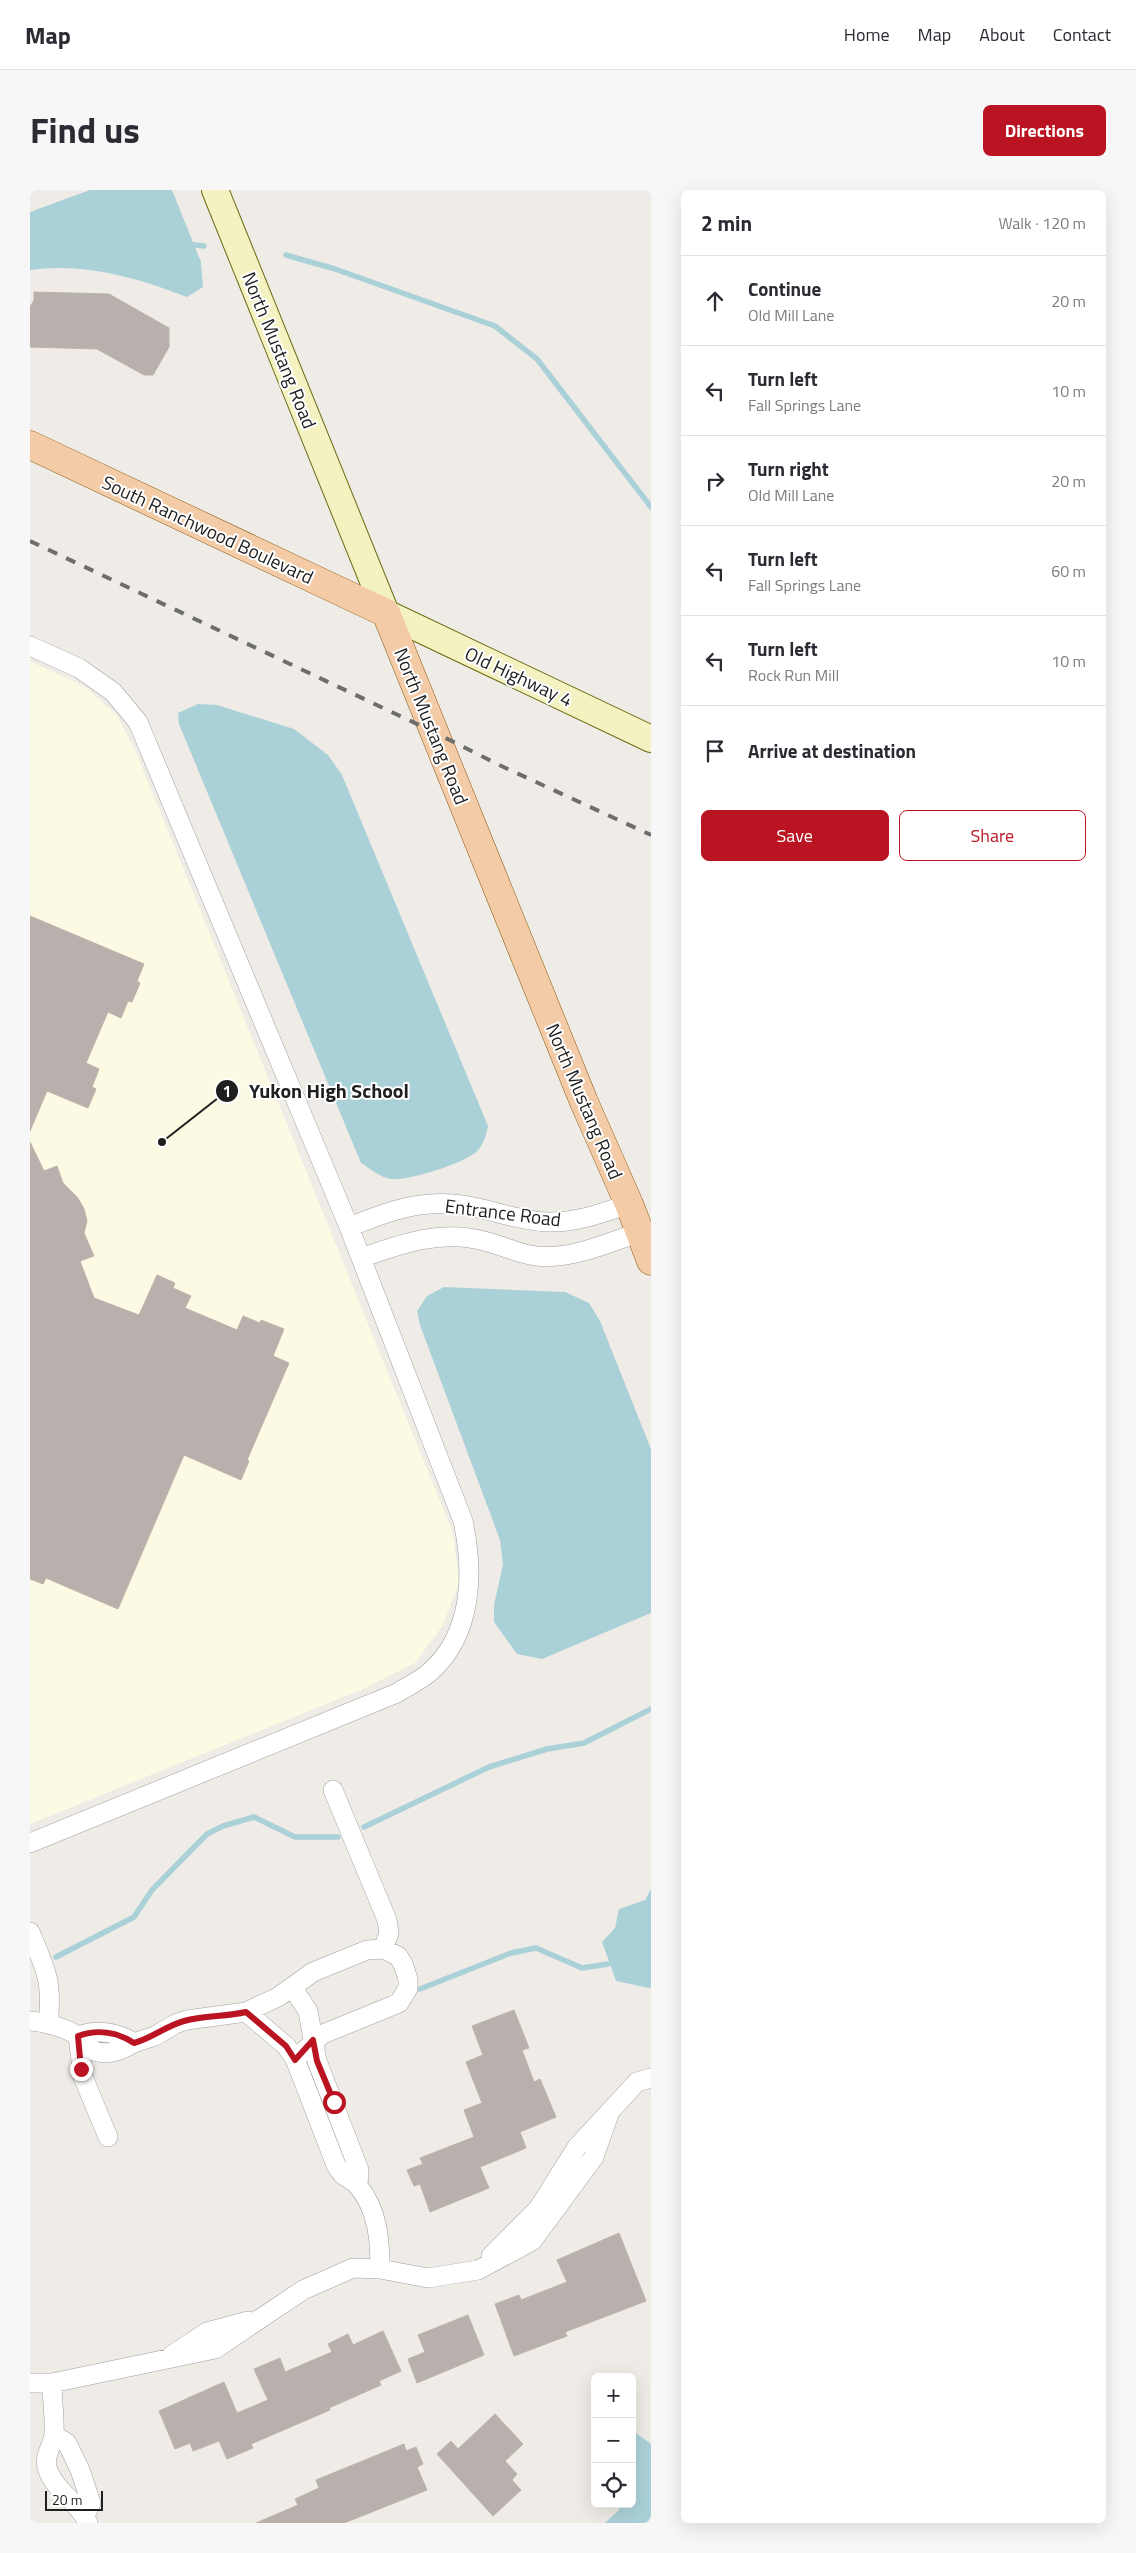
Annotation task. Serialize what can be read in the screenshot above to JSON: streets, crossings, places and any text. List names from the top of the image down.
{
  "streets": {
    "main road": ["North Mustang Road", "South Ranchwood Boulevard", "Old Highway 4"],
    "street": ["Entrance Road"]
  },
  "crossings": [
    ["North Mustang Road", "South Ranchwood Boulevard"],
    ["North Mustang Road", "Old Highway 4"],
    ["North Mustang Road", "Entrance Road"],
    ["South Ranchwood Boulevard", "Old Highway 4"]
  ],
  "places": ["Yukon High School"],
  "scale_bar": "20 m",
  "page": {
    "header": "Map",
    "nav": [
      "Home",
      "Map",
      "About",
      "Contact"
    ],
    "title": "Find us",
    "buttons": [
      "Directions",
      ["Save", "Share"]
    ],
    "heading": ["2 min", "Walk · 120 m"],
    "list": [
      ["Continue", "Old Mill Lane", "20 m"],
      ["Turn left", "Fall Springs Lane", "10 m"],
      ["Turn right", "Old Mill Lane", "20 m"],
      ["Turn left", "Fall Springs Lane", "60 m"],
      ["Turn left", "Rock Run Mill", "10 m"],
      "Arrive at destination"
    ],
    "map_buttons": ["+", "−"],
    "scale": "20 m"
  }
}
